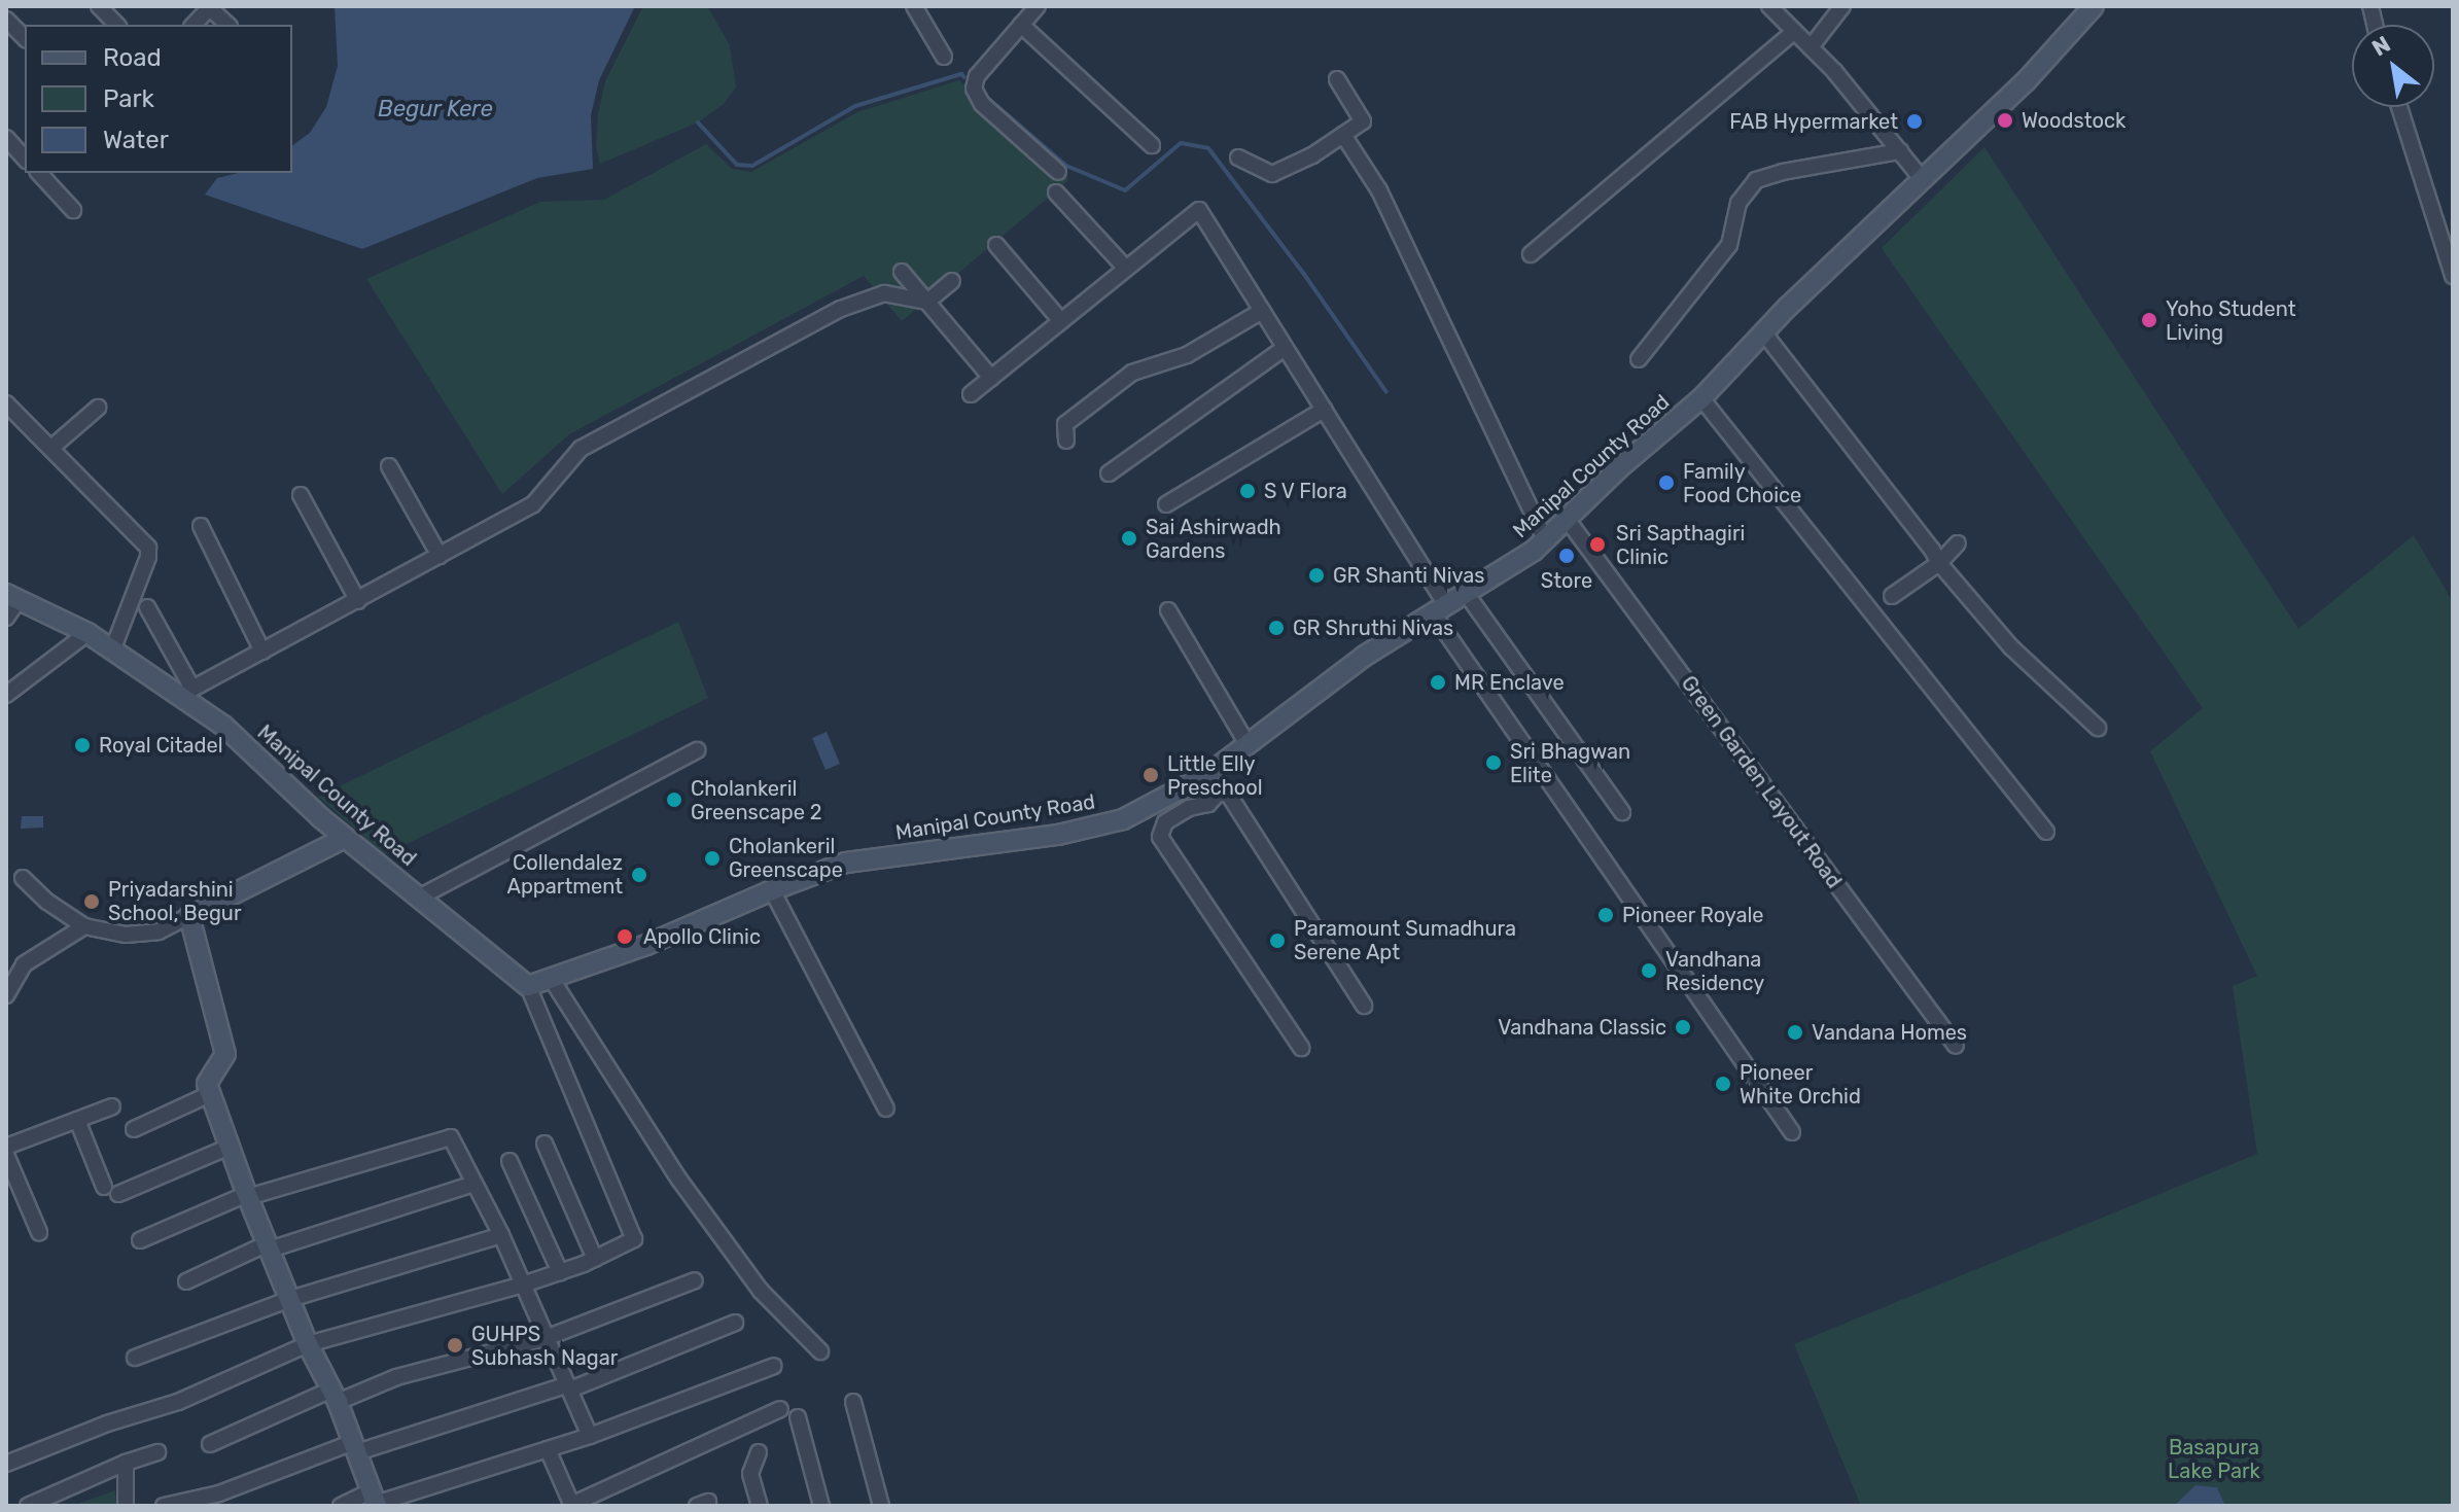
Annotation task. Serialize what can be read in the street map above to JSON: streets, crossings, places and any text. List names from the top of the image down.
{
  "streets": {
    "main road": ["Manipal County Road"],
    "street": ["Green Garden Layout Road"]
  },
  "crossings": [
    ["Manipal County Road", "Green Garden Layout Road"]
  ],
  "water": ["Begur Kere"],
  "parks": ["Basapura Lake Park"],
  "places": [
    "Woodstock",
    "FAB Hypermarket",
    "Yoho Student Living",
    "Family Food Choice",
    "S V Flora",
    "Sai Ashirwadh Gardens",
    "Sri Sapthagiri Clinic",
    "Store",
    "GR Shanti Nivas",
    "GR Shruthi Nivas",
    "MR Enclave",
    "Royal Citadel",
    "Sri Bhagwan Elite",
    "Little Elly Preschool",
    "Cholankeril Greenscape 2",
    "Cholankeril Greenscape",
    "Collendalez Appartment",
    "Priyadarshini School, Begur",
    "Pioneer Royale",
    "Apollo Clinic",
    "Paramount Sumadhura Serene Apt",
    "Vandhana Residency",
    "Vandhana Classic",
    "Vandana Homes",
    "Pioneer White Orchid",
    "GUHPS Subhash Nagar"
  ],
  "legend": ["Road", "Park", "Water"],
  "north": "top left"
}
